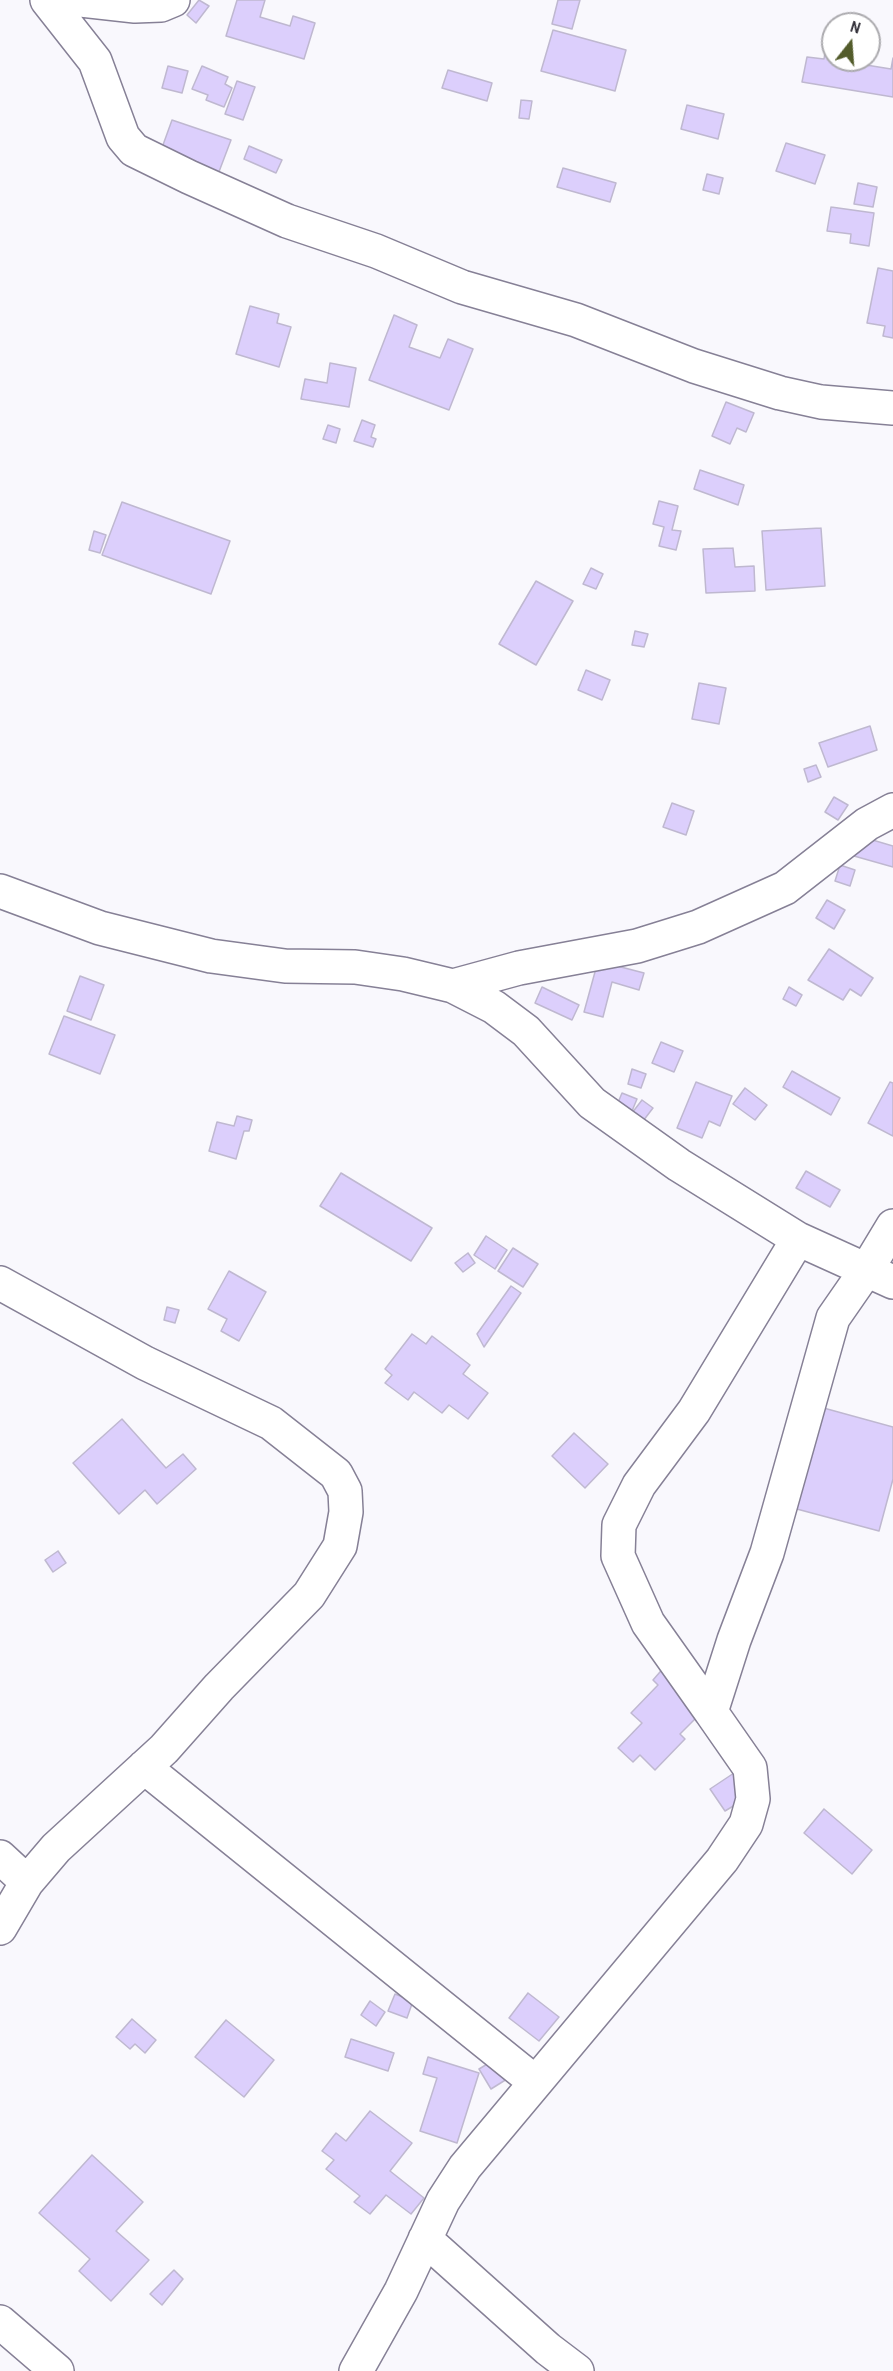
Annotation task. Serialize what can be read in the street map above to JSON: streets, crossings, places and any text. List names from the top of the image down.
{
  "north": "top"
}
